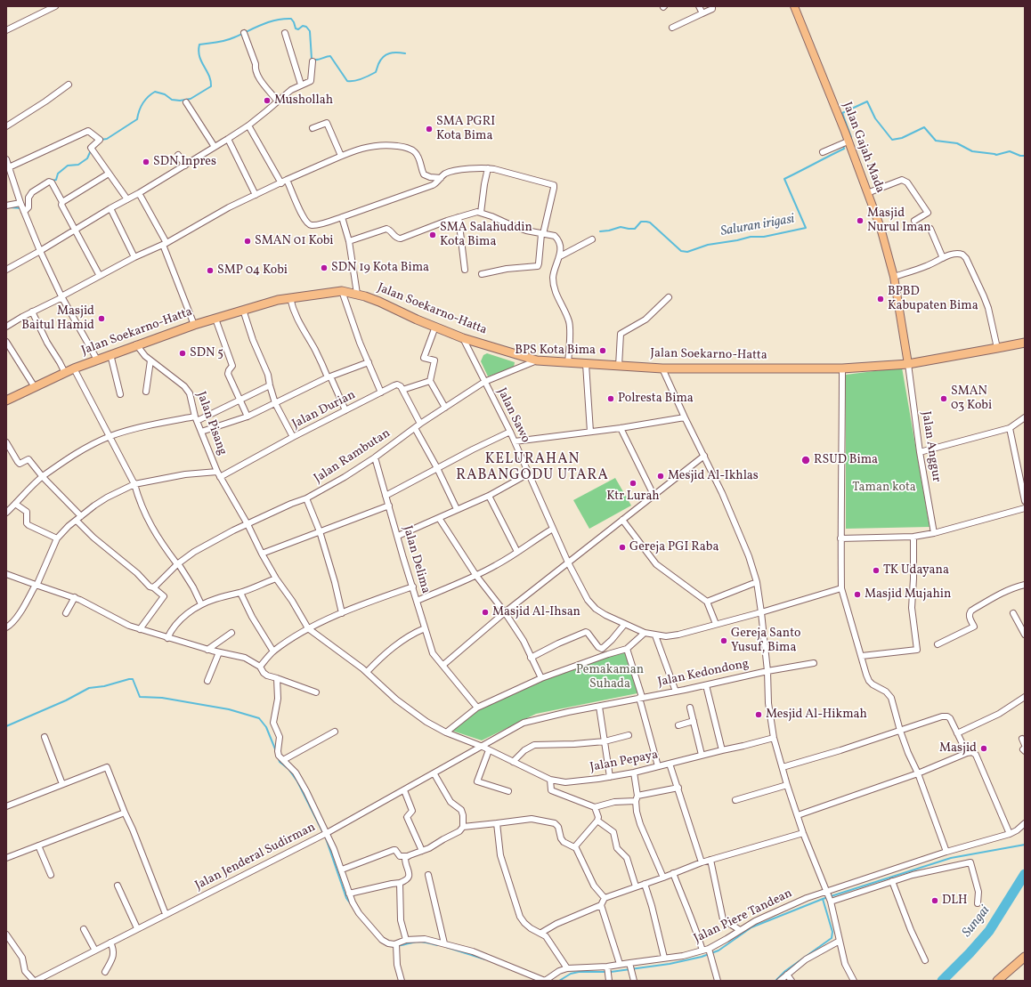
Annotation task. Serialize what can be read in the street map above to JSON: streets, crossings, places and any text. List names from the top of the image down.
{
  "streets": {
    "highway": ["Jalan Soekarno-Hatta"],
    "main road": ["Jalan Gajah Mada"],
    "street": [
      "Jalan Durian",
      "Jalan Sawo",
      "Jalan Pisang",
      "Jalan Anggur",
      "Jalan Rambutan",
      "Jalan Delima",
      "Jalan Kedondong",
      "Jalan Pepaya",
      "Jalan Jenderal Sudirman",
      "Jalan Piere Tandean"
    ]
  },
  "crossings": [
    ["Jalan Gajah Mada", "Jalan Soekarno-Hatta"],
    ["Jalan Gajah Mada", "Jalan Anggur"],
    ["Jalan Soekarno-Hatta", "Jalan Sawo"],
    ["Jalan Soekarno-Hatta", "Jalan Pisang"],
    ["Jalan Soekarno-Hatta", "Jalan Anggur"],
    ["Jalan Soekarno-Hatta", "Jalan Rambutan"],
    ["Jalan Durian", "Jalan Pisang"],
    ["Jalan Sawo", "Jalan Rambutan"],
    ["Jalan Pisang", "Jalan Rambutan"],
    ["Jalan Pisang", "Jalan Pepaya"],
    ["Jalan Rambutan", "Jalan Delima"],
    ["Jalan Kedondong", "Jalan Pepaya"],
    ["Jalan Kedondong", "Jalan Jenderal Sudirman"],
    ["Jalan Pepaya", "Jalan Jenderal Sudirman"]
  ],
  "districts": ["KELURAHAN RABANGODU UTARA"],
  "water": ["Saluran irigasi", "Sungai"],
  "parks": ["Taman kota", "Pemakaman Suhada"],
  "places": [
    "Mushollah",
    "SMA PGRI Kota Bima",
    "SDN Inpres",
    "Masjid Nurul Iman",
    "SMA Salahuddin Kota Bima",
    "SMAN 01 Kobi",
    "SDN 19 Kota Bima",
    "SMP 04 Kobi",
    "BPBD Kabupaten Bima",
    "Masjid Baitul Hamid",
    "BPS Kota Bima",
    "SDN 5",
    "Polresta Bima",
    "SMAN 03 Kobi",
    "RSUD Bima",
    "Mesjid Al-Ikhlas",
    "Ktr Lurah",
    "Gereja PGI Raba",
    "TK Udayana",
    "Masjid Mujahin",
    "Masjid Al-Ihsan",
    "Gereja Santo Yusuf, Bima",
    "Mesjid Al-Hikmah",
    "Masjid",
    "DLH"
  ]
}
